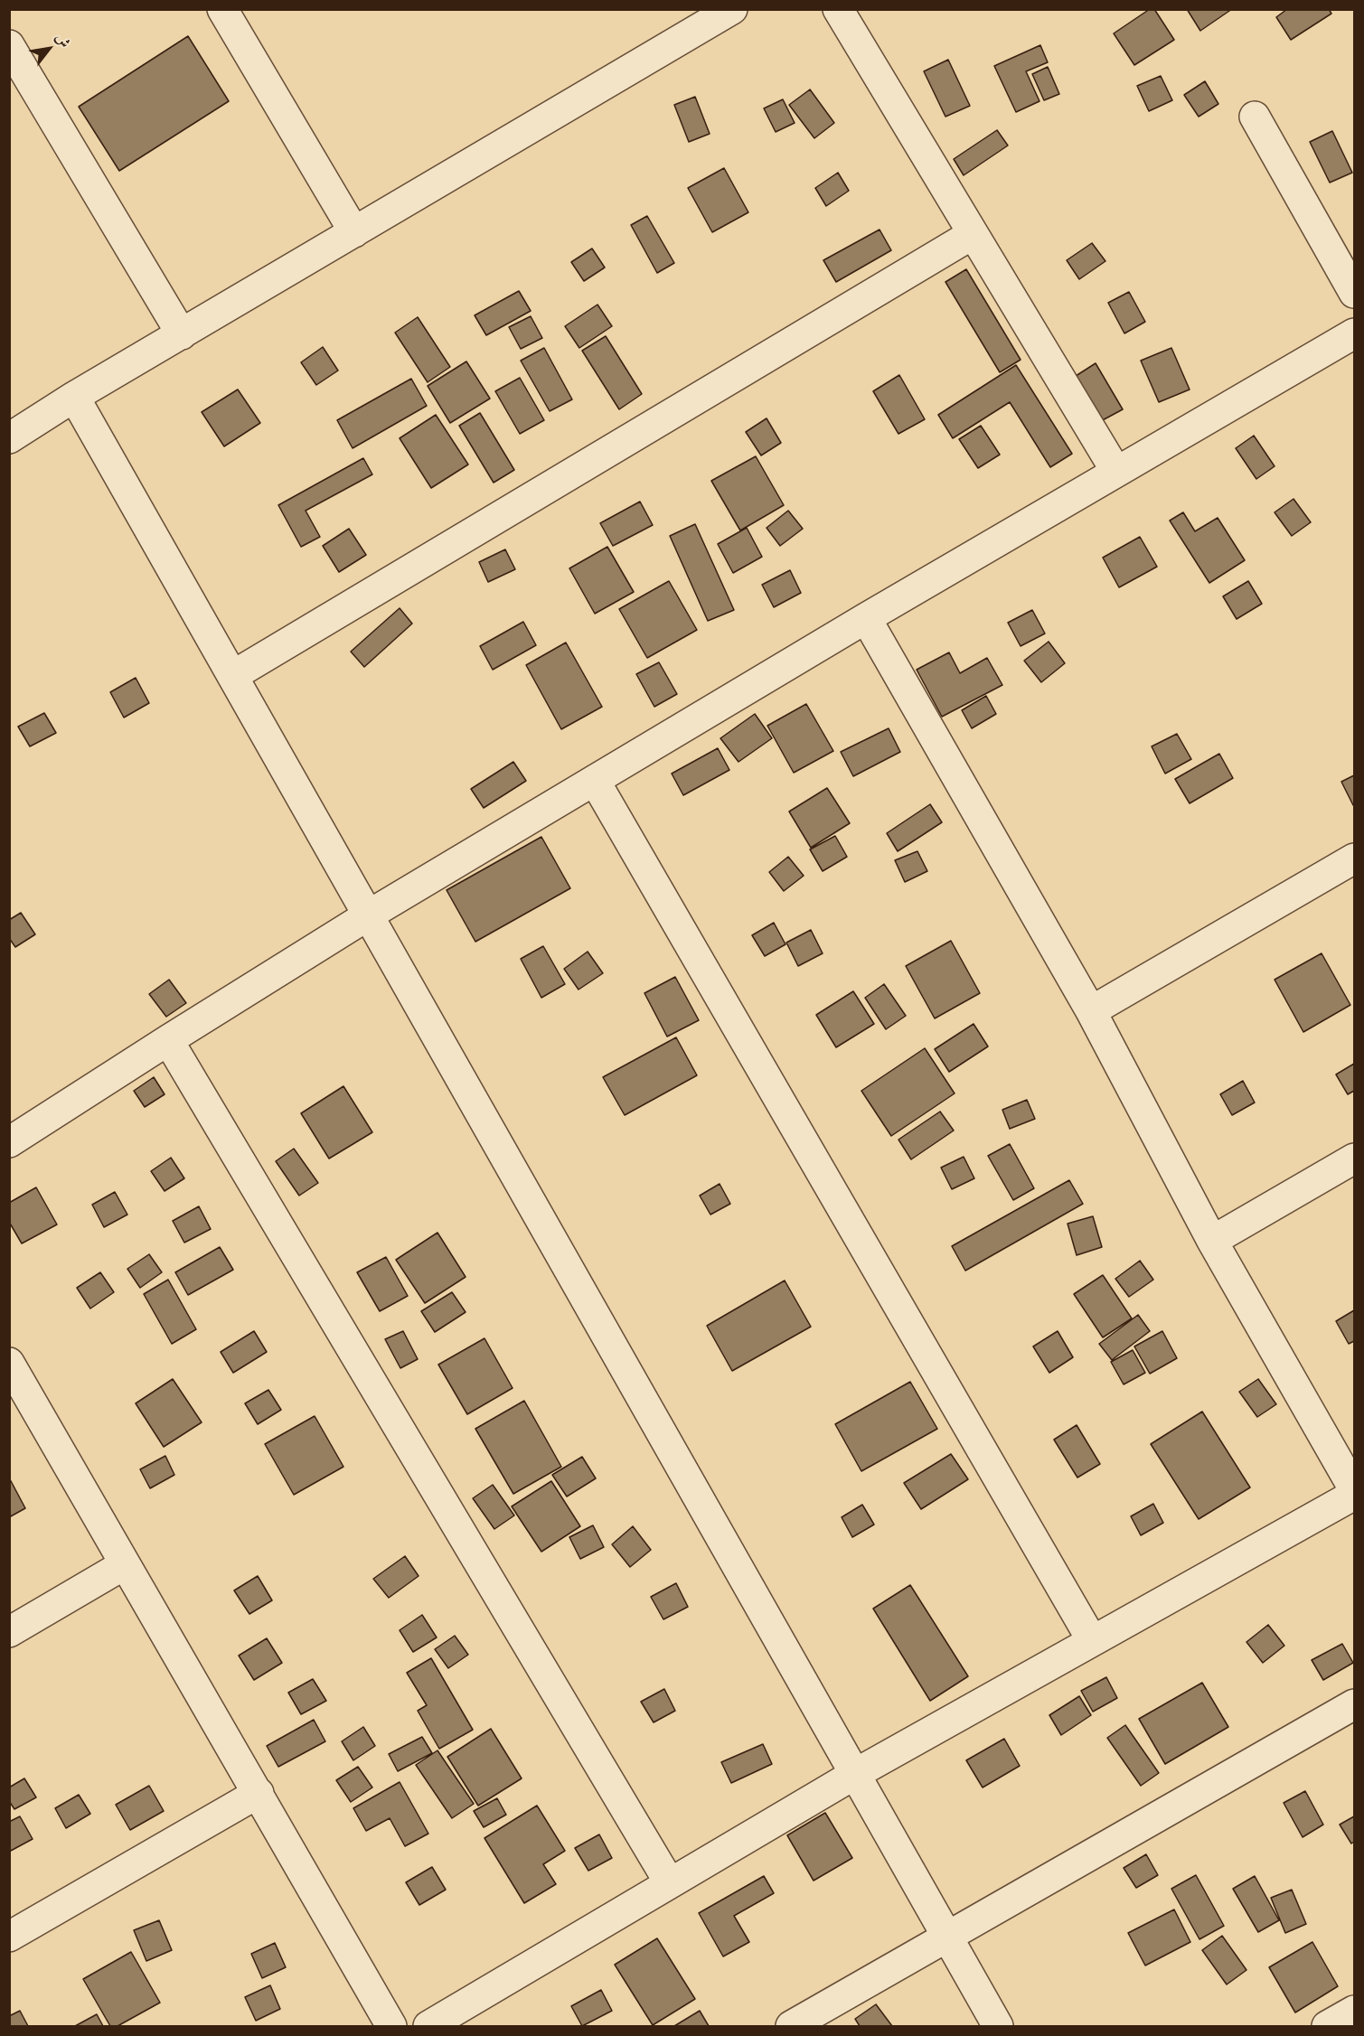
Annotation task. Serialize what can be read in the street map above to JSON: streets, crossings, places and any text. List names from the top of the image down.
{
  "north": "top right"
}
